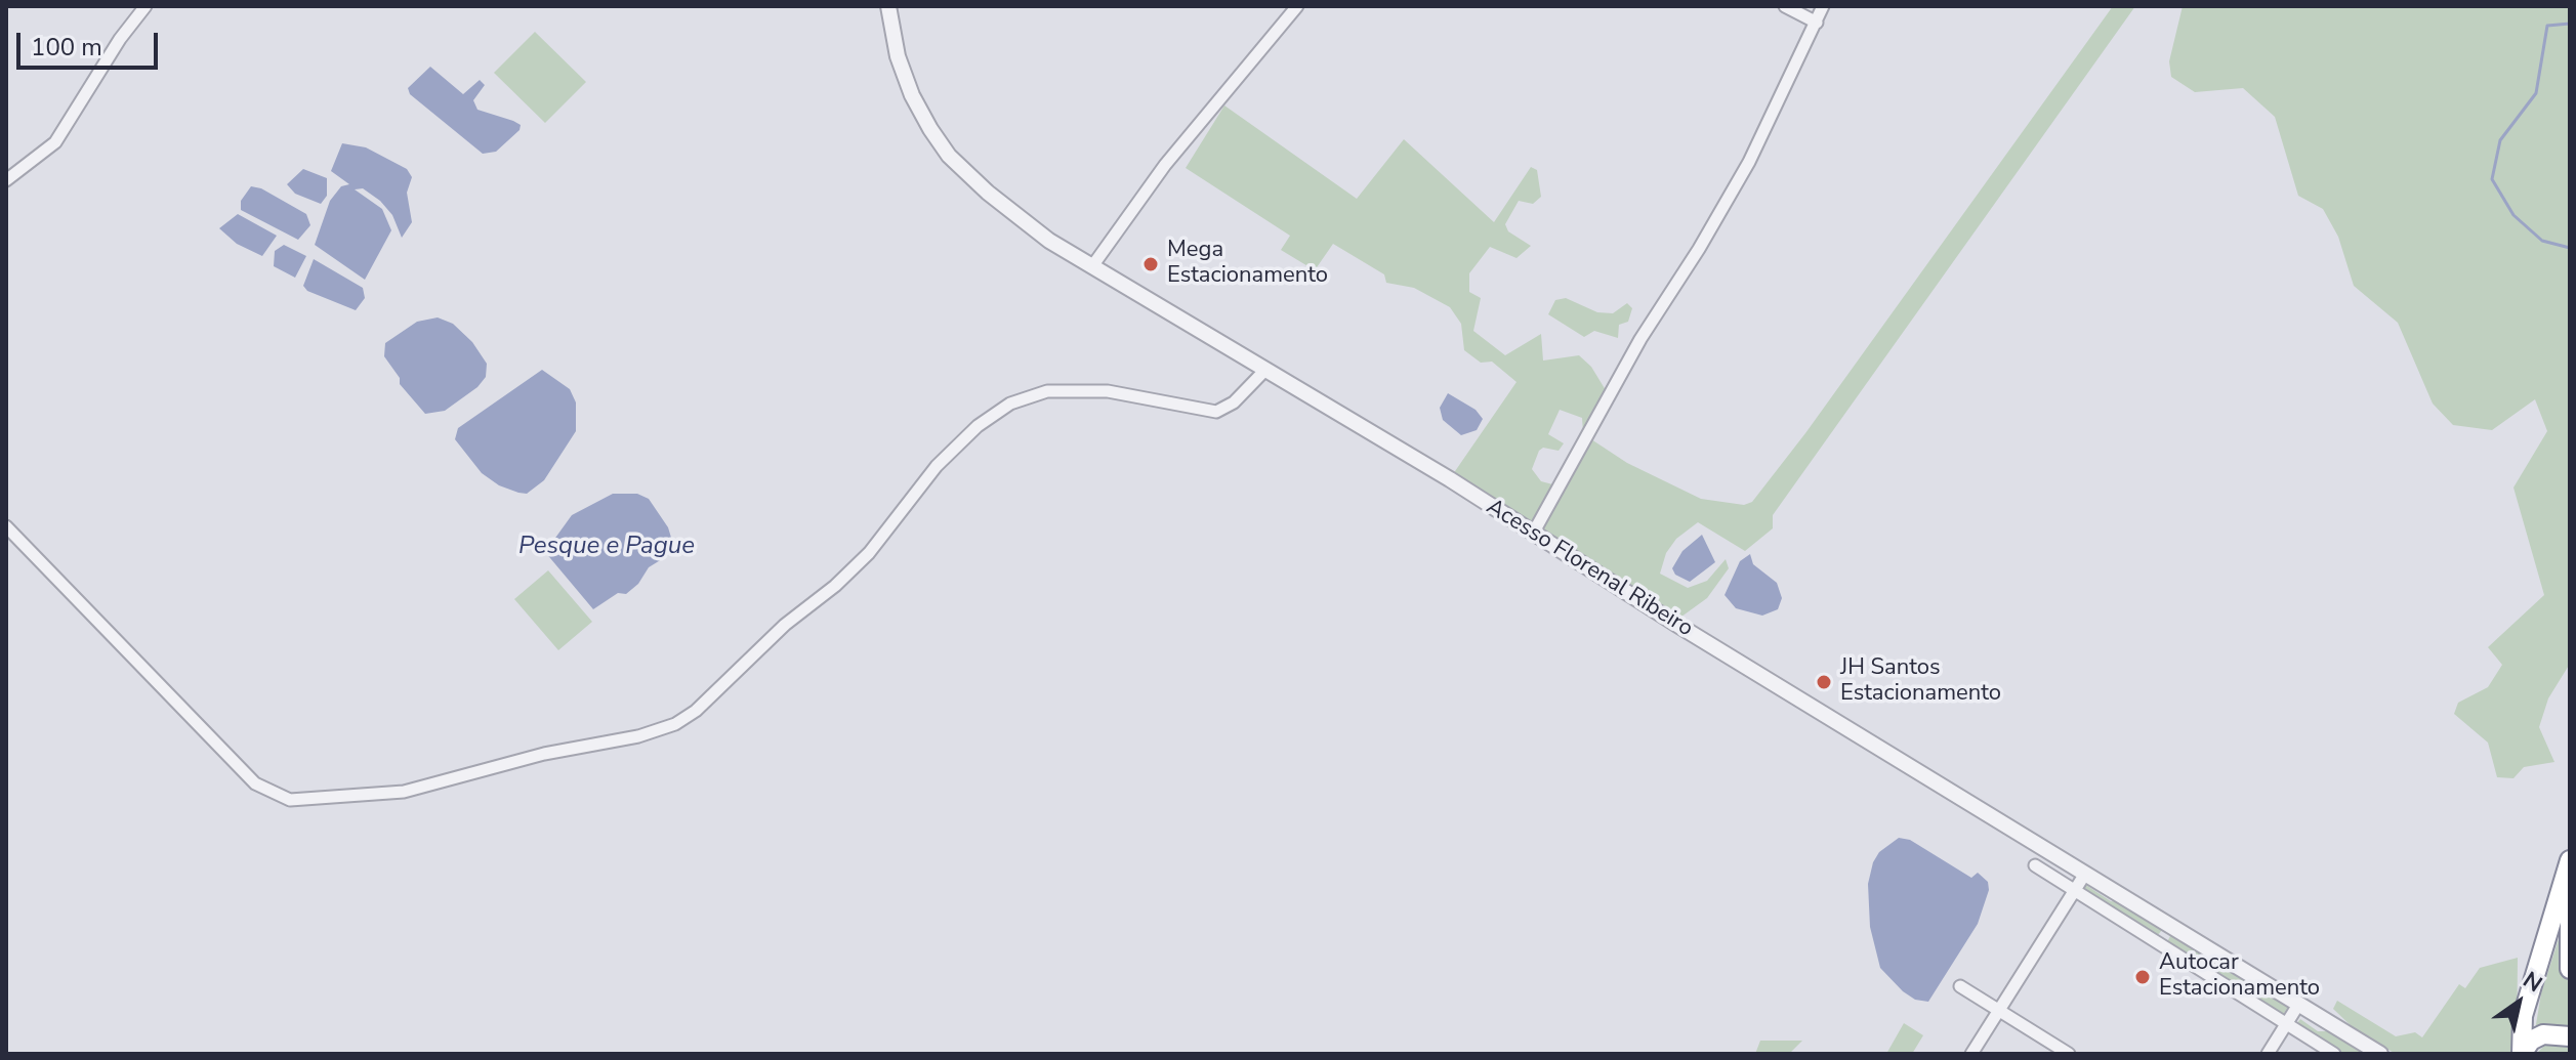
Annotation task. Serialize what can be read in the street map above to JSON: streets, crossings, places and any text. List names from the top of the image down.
{
  "streets": {
    "street": ["Acesso Florenal Ribeiro"]
  },
  "water": ["Pesque e Pague"],
  "places": ["Mega Estacionamento", "JH Santos Estacionamento", "Autocar Estacionamento"],
  "scale_bar": "100 m",
  "north": "top right"
}
